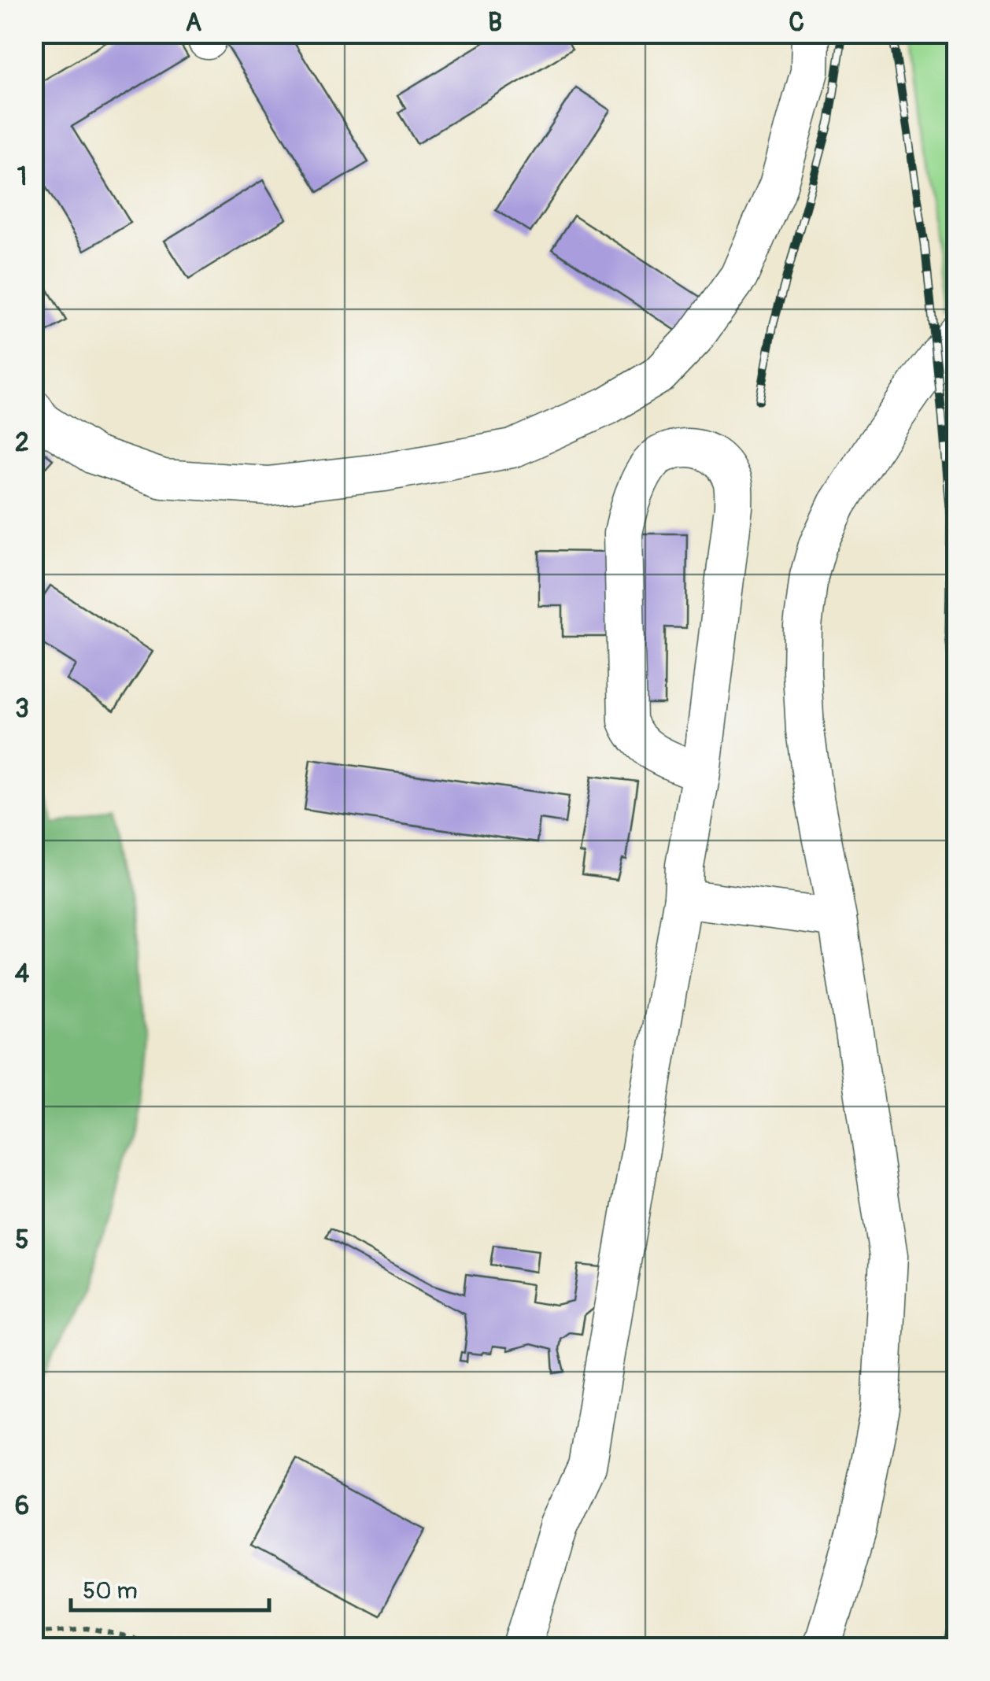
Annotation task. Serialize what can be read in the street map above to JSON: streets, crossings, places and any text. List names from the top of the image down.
{
  "scale_bar": "50 m",
  "grid": {
    "columns": ["A", "B", "C"],
    "rows": [
      "1",
      "2",
      "3",
      "4",
      "5",
      "6"
    ]
  }
}
